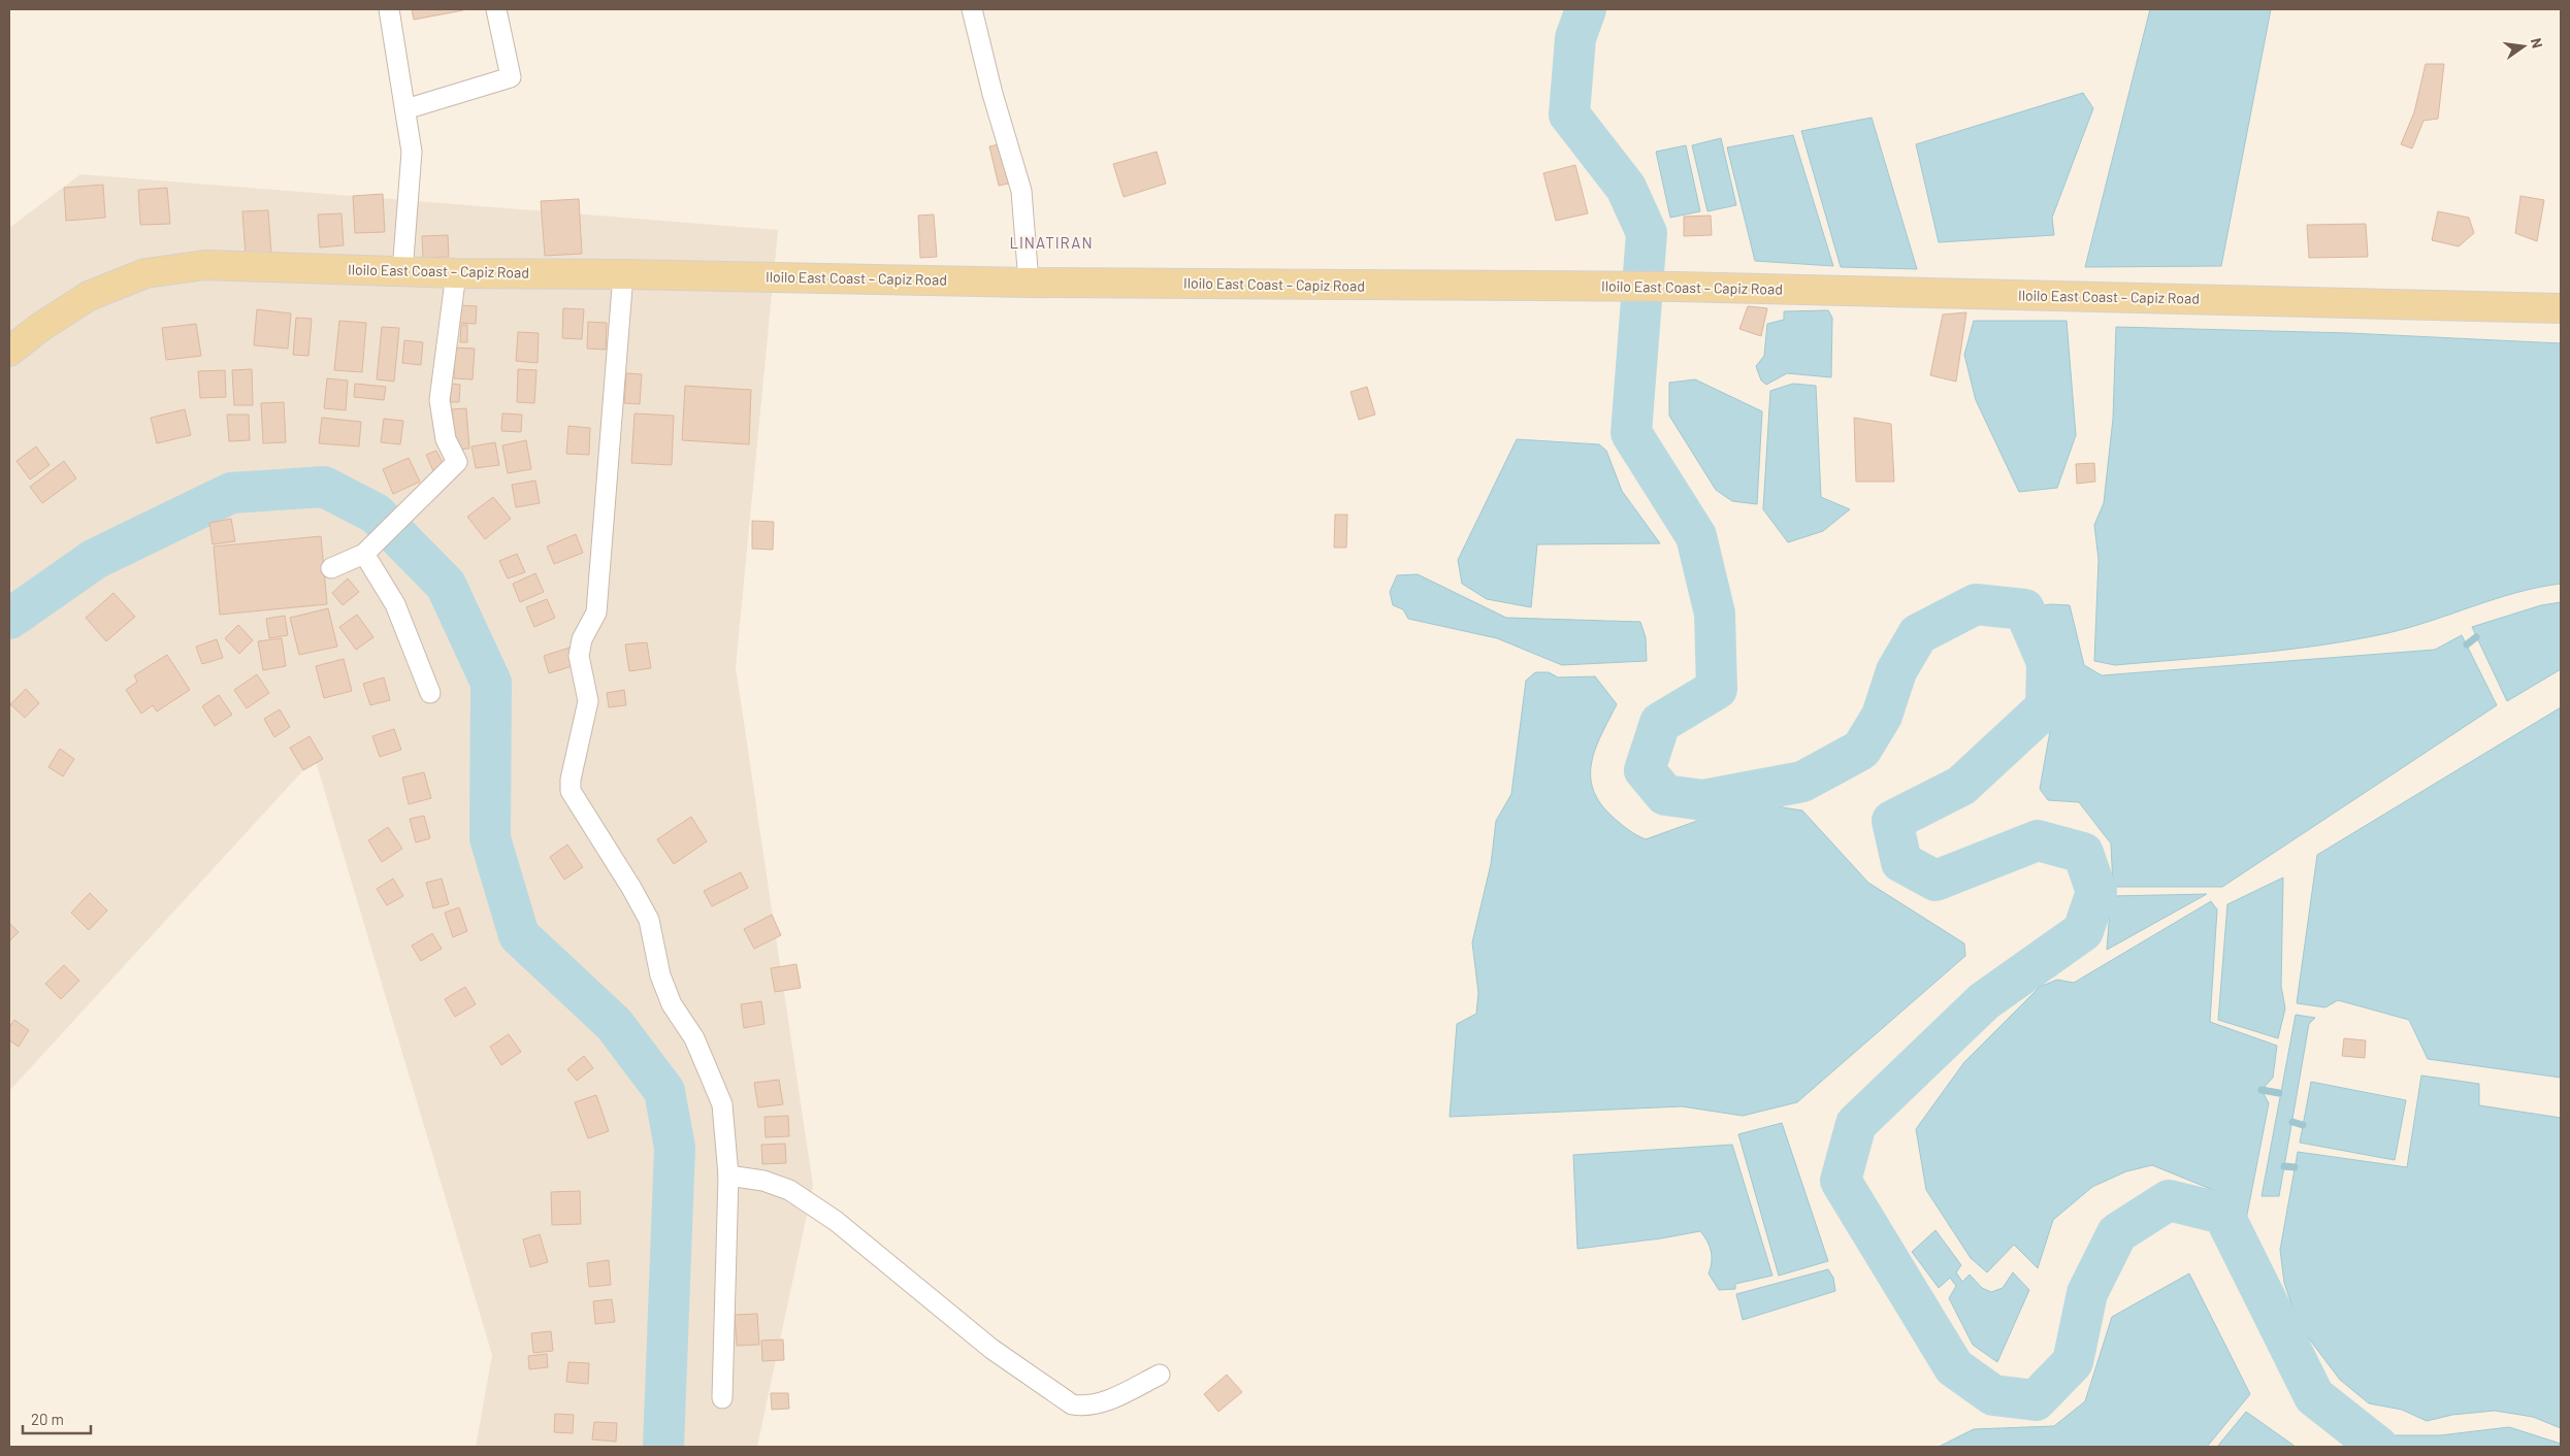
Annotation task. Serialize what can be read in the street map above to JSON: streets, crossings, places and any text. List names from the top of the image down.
{
  "streets": {
    "main road": ["Iloilo East Coast – Capiz Road"]
  },
  "districts": ["LINATIRAN"],
  "scale_bar": "20 m",
  "north": "right"
}
